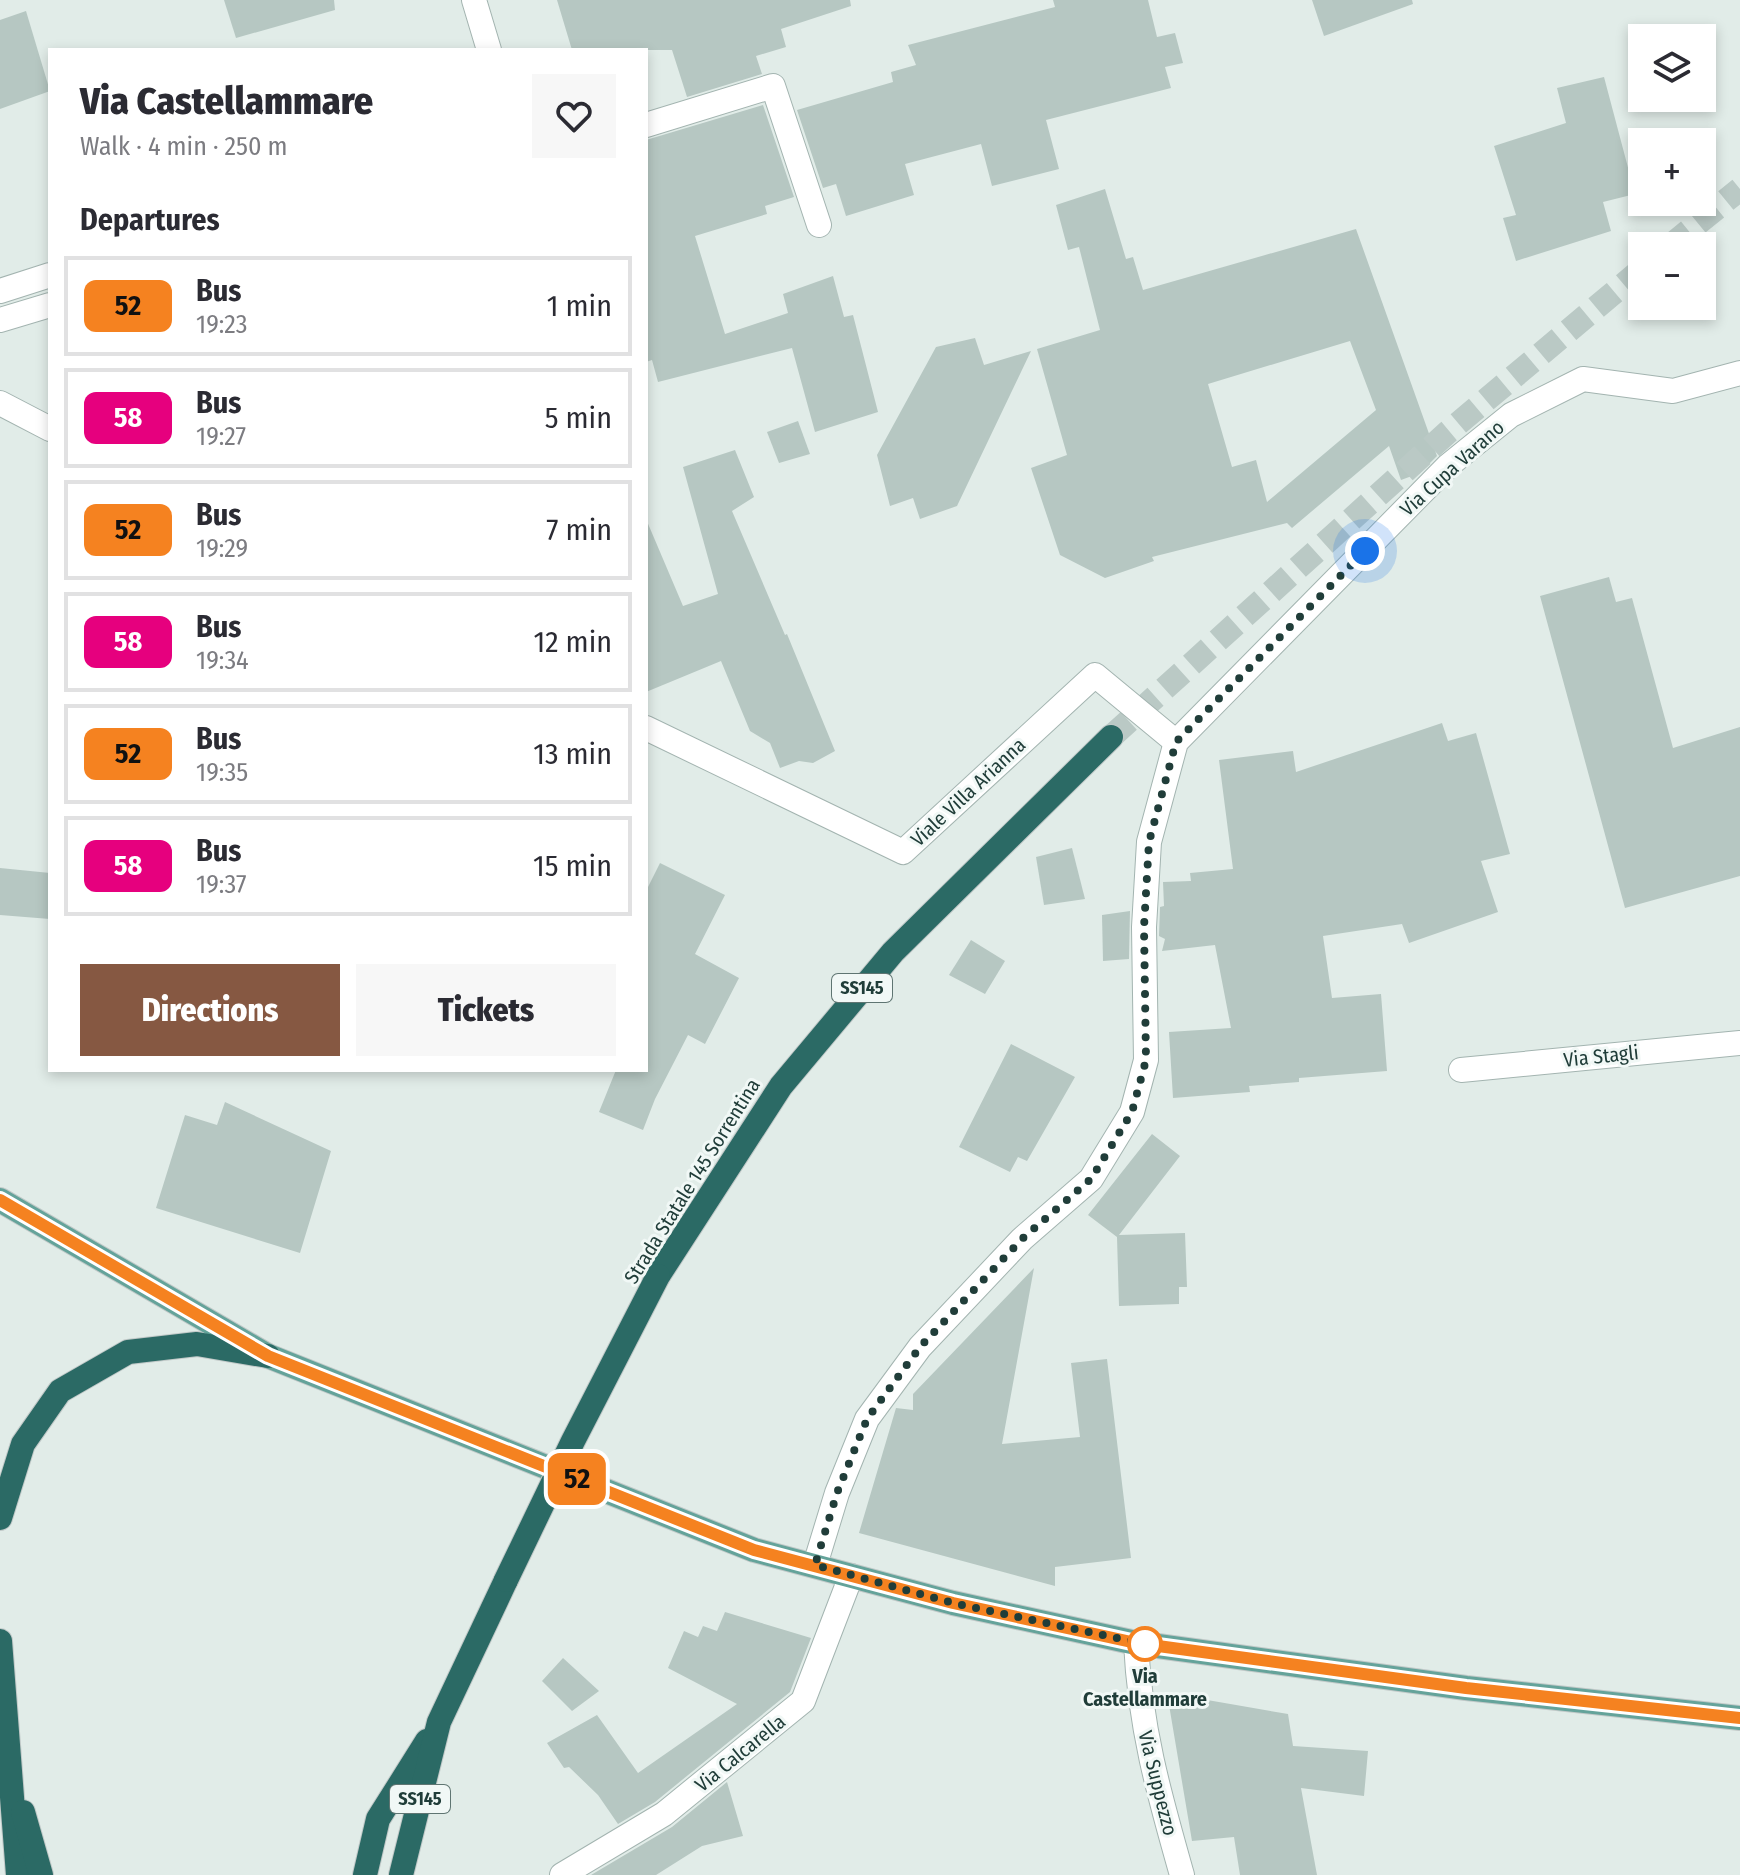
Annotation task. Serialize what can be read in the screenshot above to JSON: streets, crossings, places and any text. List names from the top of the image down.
{
  "streets": {
    "highway": ["SS145", "Strada Statale 145 Sorrentina"],
    "street": [
      "Via Cupa Varano",
      "Viale Villa Arianna",
      "Via Stagli",
      "Via Calcarella",
      "Via Suppezzo"
    ]
  },
  "crossings": [
    ["Via Cupa Varano", "Viale Villa Arianna"]
  ],
  "places": ["Via Castellammare"],
  "lines": ["bus line 52"],
  "page": {
    "on_map": "52",
    "map_buttons": ["+", "−"],
    "heading": [
      ["Via Castellammare", "Walk · 4 min · 250 m"],
      "Departures"
    ],
    "list": [
      {
        "mark": "52",
        "name": "Bus",
        "note": "19:23",
        "value": "1 min"
      },
      {
        "mark": "58",
        "name": "Bus",
        "note": "19:27",
        "value": "5 min"
      },
      {
        "mark": "52",
        "name": "Bus",
        "note": "19:29",
        "value": "7 min"
      },
      {
        "mark": "58",
        "name": "Bus",
        "note": "19:34",
        "value": "12 min"
      },
      {
        "mark": "52",
        "name": "Bus",
        "note": "19:35",
        "value": "13 min"
      },
      {
        "mark": "58",
        "name": "Bus",
        "note": "19:37",
        "value": "15 min"
      }
    ],
    "buttons": ["Directions", "Tickets"]
  }
}
